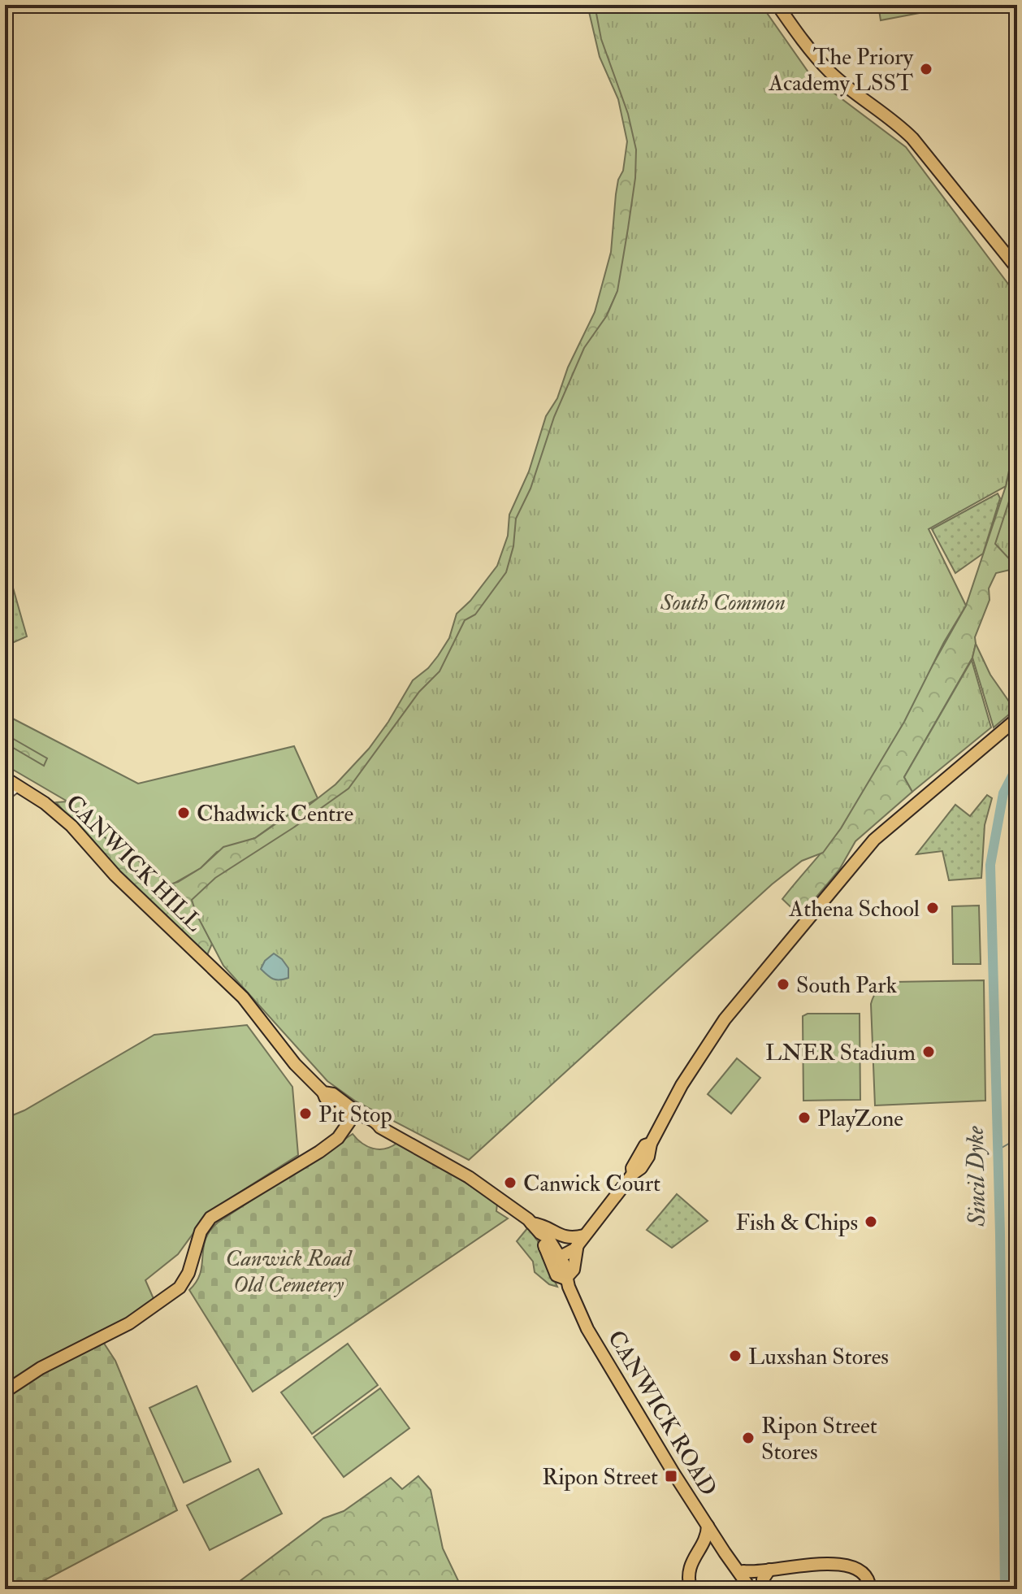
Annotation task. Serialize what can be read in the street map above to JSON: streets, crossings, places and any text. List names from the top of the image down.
{
  "streets": {
    "main road": ["CANWICK HILL", "CANWICK ROAD"]
  },
  "water": ["Sincil Dyke"],
  "parks": ["South Common", "Canwick Road Old Cemetery"],
  "places": {
    "other": [
      "The Priory Academy LSST",
      "Chadwick Centre",
      "Athena School",
      "South Park",
      "LNER Stadium",
      "Pit Stop",
      "PlayZone",
      "Canwick Court",
      "Fish & Chips",
      "Luxshan Stores",
      "Ripon Street Stores"
    ],
    "transit": ["Ripon Street"]
  }
}
